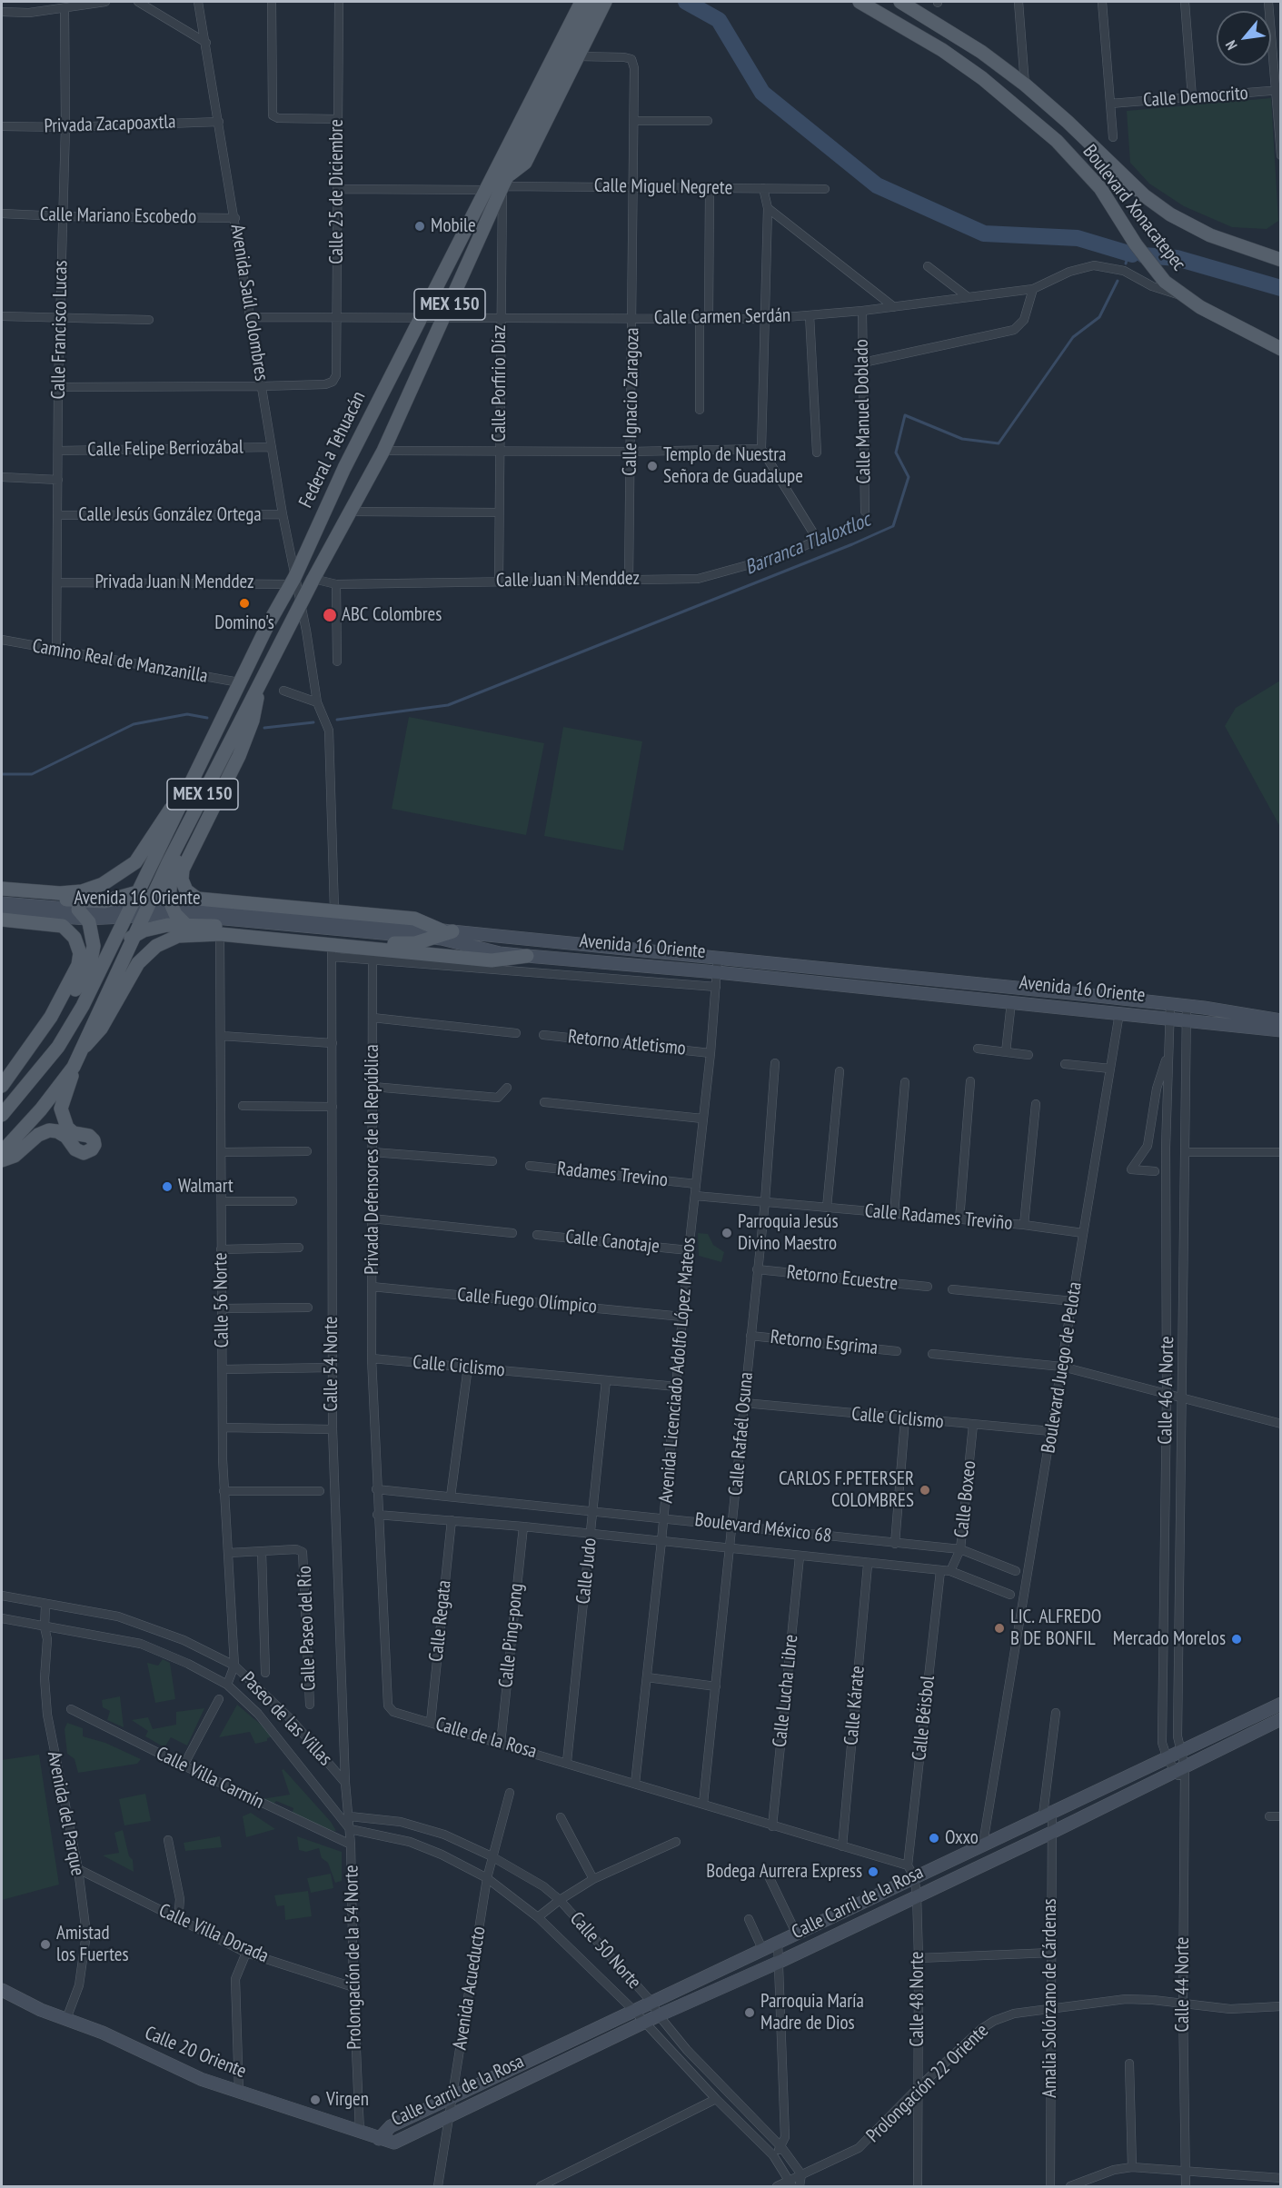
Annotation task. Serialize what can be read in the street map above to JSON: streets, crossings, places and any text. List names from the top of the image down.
{
  "streets": {
    "main road": [
      "Boulevard Xonacatepec",
      "MEX 150",
      "Federal a Tehuacán",
      "Avenida 16 Oriente",
      "Calle Carril de la Rosa",
      "Calle 20 Oriente"
    ],
    "street": [
      "Calle Democrito",
      "Privada Zacapoaxtla",
      "Calle Miguel Negrete",
      "Calle 25 de Diciembre",
      "Calle Mariano Escobedo",
      "Avenida Saúl Colombres",
      "Calle Carmen Serdán",
      "Calle Francisco Lucas",
      "Calle Porfirio Díaz",
      "Calle Ignacio Zaragoza",
      "Calle Manuel Doblado",
      "Calle Felipe Berriozábal",
      "Calle Jesús González Ortega",
      "Calle Juan N Menddez",
      "Privada Juan N Menddez",
      "Camino Real de Manzanilla",
      "Retorno Atletismo",
      "Privada Defensores de la República",
      "Radames Trevino",
      "Calle Radames Treviño",
      "Calle Canotaje",
      "Retorno Ecuestre",
      "Calle 56 Norte",
      "Calle Fuego Olímpico",
      "Retorno Esgrima",
      "Calle 54 Norte",
      "Calle Ciclismo",
      "Boulevard Juego de Pelota",
      "Avenida Licenciado Adolfo López Mateos",
      "Calle 46 A Norte",
      "Calle Rafaél Osuna",
      "Calle Boxeo",
      "Boulevard México 68",
      "Calle Judo",
      "Calle Regata",
      "Calle Paseo del Río",
      "Calle Ping-pong",
      "Calle Lucha Libre",
      "Calle Kárate",
      "Calle Béisbol",
      "Paseo de las Villas",
      "Calle de la Rosa",
      "Calle Villa Carmín",
      "Avenida del Parque",
      "Calle Villa Dorada",
      "Calle 50 Norte",
      "Prolongación de la 54 Norte",
      "Calle 44 Norte",
      "Avenida Acueducto",
      "Amalia Solórzano de Cárdenas",
      "Calle 48 Norte",
      "Prolongación 22 Oriente"
    ]
  },
  "crossings": [
    ["Privada Zacapoaxtla", "Avenida Saúl Colombres"],
    ["Privada Zacapoaxtla", "Calle Francisco Lucas"],
    ["Calle Miguel Negrete", "MEX 150"],
    ["Calle Miguel Negrete", "Calle Porfirio Díaz"],
    ["Calle Miguel Negrete", "Calle Ignacio Zaragoza"],
    ["Calle 25 de Diciembre", "Avenida Saúl Colombres"],
    ["Calle 25 de Diciembre", "Calle Carmen Serdán"],
    ["Boulevard Xonacatepec", "Calle Carmen Serdán"],
    ["Calle Mariano Escobedo", "Avenida Saúl Colombres"],
    ["Calle Mariano Escobedo", "Calle Francisco Lucas"],
    ["Avenida Saúl Colombres", "MEX 150"],
    ["Avenida Saúl Colombres", "Calle Carmen Serdán"],
    ["Avenida Saúl Colombres", "Calle Felipe Berriozábal"],
    ["Avenida Saúl Colombres", "Federal a Tehuacán"],
    ["Avenida Saúl Colombres", "Calle Jesús González Ortega"],
    ["Avenida Saúl Colombres", "Privada Juan N Menddez"],
    ["MEX 150", "Calle Carmen Serdán"],
    ["MEX 150", "Calle Porfirio Díaz"],
    ["MEX 150", "Federal a Tehuacán"],
    ["MEX 150", "Calle Juan N Menddez"],
    ["MEX 150", "Avenida 16 Oriente"],
    ["Calle Carmen Serdán", "Calle Porfirio Díaz"],
    ["Calle Carmen Serdán", "Calle Ignacio Zaragoza"],
    ["Calle Carmen Serdán", "Calle Manuel Doblado"],
    ["Calle Carmen Serdán", "Federal a Tehuacán"],
    ["Calle Francisco Lucas", "Calle Felipe Berriozábal"],
    ["Calle Francisco Lucas", "Calle Jesús González Ortega"],
    ["Calle Francisco Lucas", "Privada Juan N Menddez"],
    ["Calle Francisco Lucas", "Camino Real de Manzanilla"],
    ["Calle Porfirio Díaz", "Calle Juan N Menddez"],
    ["Calle Ignacio Zaragoza", "Calle Juan N Menddez"],
    ["Federal a Tehuacán", "Privada Juan N Menddez"],
    ["Federal a Tehuacán", "Camino Real de Manzanilla"],
    ["Federal a Tehuacán", "Avenida 16 Oriente"],
    ["Avenida 16 Oriente", "Boulevard Juego de Pelota"],
    ["Avenida 16 Oriente", "Avenida Licenciado Adolfo López Mateos"],
    ["Avenida 16 Oriente", "Calle 46 A Norte"],
    ["Retorno Atletismo", "Avenida Licenciado Adolfo López Mateos"],
    ["Privada Defensores de la República", "Calle Fuego Olímpico"],
    ["Privada Defensores de la República", "Calle Ciclismo"],
    ["Privada Defensores de la República", "Calle de la Rosa"],
    ["Radames Trevino", "Avenida Licenciado Adolfo López Mateos"],
    ["Calle Radames Treviño", "Boulevard Juego de Pelota"],
    ["Calle Radames Treviño", "Avenida Licenciado Adolfo López Mateos"],
    ["Calle Radames Treviño", "Calle Rafaél Osuna"],
    ["Calle Canotaje", "Avenida Licenciado Adolfo López Mateos"],
    ["Retorno Ecuestre", "Calle Rafaél Osuna"],
    ["Calle 56 Norte", "Paseo de las Villas"],
    ["Calle Fuego Olímpico", "Avenida Licenciado Adolfo López Mateos"],
    ["Retorno Esgrima", "Calle Rafaél Osuna"],
    ["Calle 54 Norte", "Paseo de las Villas"],
    ["Calle 54 Norte", "Prolongación de la 54 Norte"],
    ["Calle Ciclismo", "Boulevard Juego de Pelota"],
    ["Calle Ciclismo", "Avenida Licenciado Adolfo López Mateos"],
    ["Calle Ciclismo", "Calle Rafaél Osuna"],
    ["Calle Ciclismo", "Calle Boxeo"],
    ["Calle Ciclismo", "Calle Judo"],
    ["Calle Ciclismo", "Calle de la Rosa"],
    ["Boulevard Juego de Pelota", "Calle Carril de la Rosa"],
    ["Avenida Licenciado Adolfo López Mateos", "Boulevard México 68"],
    ["Avenida Licenciado Adolfo López Mateos", "Calle de la Rosa"],
    ["Calle 46 A Norte", "Calle Carril de la Rosa"],
    ["Calle 46 A Norte", "Calle 44 Norte"],
    ["Calle Rafaél Osuna", "Boulevard México 68"],
    ["Calle Rafaél Osuna", "Calle de la Rosa"],
    ["Calle Boxeo", "Boulevard México 68"],
    ["Boulevard México 68", "Calle Judo"],
    ["Boulevard México 68", "Calle Regata"],
    ["Boulevard México 68", "Calle Ping-pong"],
    ["Boulevard México 68", "Calle Lucha Libre"],
    ["Boulevard México 68", "Calle Kárate"],
    ["Boulevard México 68", "Calle Béisbol"],
    ["Boulevard México 68", "Calle de la Rosa"],
    ["Calle Judo", "Calle de la Rosa"],
    ["Calle Regata", "Calle de la Rosa"],
    ["Calle Ping-pong", "Calle de la Rosa"],
    ["Calle Lucha Libre", "Calle de la Rosa"],
    ["Calle Kárate", "Calle de la Rosa"],
    ["Calle Béisbol", "Calle de la Rosa"],
    ["Calle Béisbol", "Calle Carril de la Rosa"],
    ["Calle Béisbol", "Calle 48 Norte"],
    ["Paseo de las Villas", "Avenida del Parque"],
    ["Paseo de las Villas", "Calle 50 Norte"],
    ["Paseo de las Villas", "Prolongación de la 54 Norte"],
    ["Calle de la Rosa", "Calle Carril de la Rosa"],
    ["Calle de la Rosa", "Calle 48 Norte"],
    ["Calle Villa Carmín", "Prolongación de la 54 Norte"],
    ["Avenida del Parque", "Calle Villa Dorada"],
    ["Avenida del Parque", "Calle 20 Oriente"],
    ["Calle Carril de la Rosa", "Calle 50 Norte"],
    ["Calle Carril de la Rosa", "Calle 44 Norte"],
    ["Calle Carril de la Rosa", "Avenida Acueducto"],
    ["Calle Carril de la Rosa", "Amalia Solórzano de Cárdenas"],
    ["Calle Carril de la Rosa", "Calle 48 Norte"],
    ["Calle Carril de la Rosa", "Calle 20 Oriente"],
    ["Calle Villa Dorada", "Prolongación de la 54 Norte"],
    ["Calle 50 Norte", "Prolongación de la 54 Norte"],
    ["Calle 50 Norte", "Avenida Acueducto"],
    ["Calle 50 Norte", "Prolongación 22 Oriente"],
    ["Prolongación de la 54 Norte", "Calle 20 Oriente"],
    ["Calle 44 Norte", "Prolongación 22 Oriente"],
    ["Amalia Solórzano de Cárdenas", "Prolongación 22 Oriente"],
    ["Calle 48 Norte", "Prolongación 22 Oriente"]
  ],
  "water": ["Barranca Tlaloxtloc"],
  "places": [
    "Mobile",
    "Templo de Nuestra Señora de Guadalupe",
    "Domino's",
    "ABC Colombres",
    "Walmart",
    "Parroquia Jesús Divino Maestro",
    "CARLOS F.PETERSER COLOMBRES",
    "LIC. ALFREDO B DE BONFIL",
    "Mercado Morelos",
    "Oxxo",
    "Bodega Aurrera Express",
    "Amistad los Fuertes",
    "Parroquia María Madre de Dios",
    "Virgen"
  ],
  "north": "bottom left"
}
